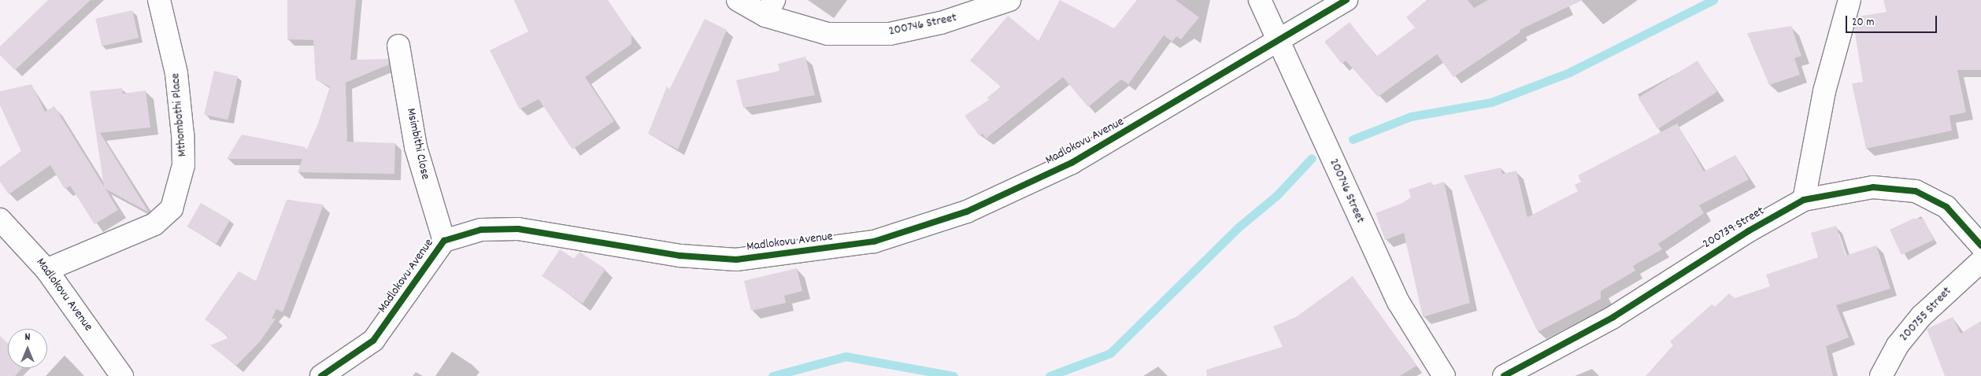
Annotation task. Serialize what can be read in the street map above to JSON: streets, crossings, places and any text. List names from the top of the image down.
{
  "streets": {
    "street": [
      "200746 Street",
      "Mthombothi Place",
      "Madlokovu Avenue",
      "Msimbithi Close",
      "200739 Street",
      "200755 Street"
    ]
  },
  "crossings": [
    ["200746 Street", "Madlokovu Avenue"],
    ["Mthombothi Place", "Madlokovu Avenue"],
    ["Madlokovu Avenue", "Msimbithi Close"]
  ],
  "scale_bar": "20 m",
  "north": "top"
}
